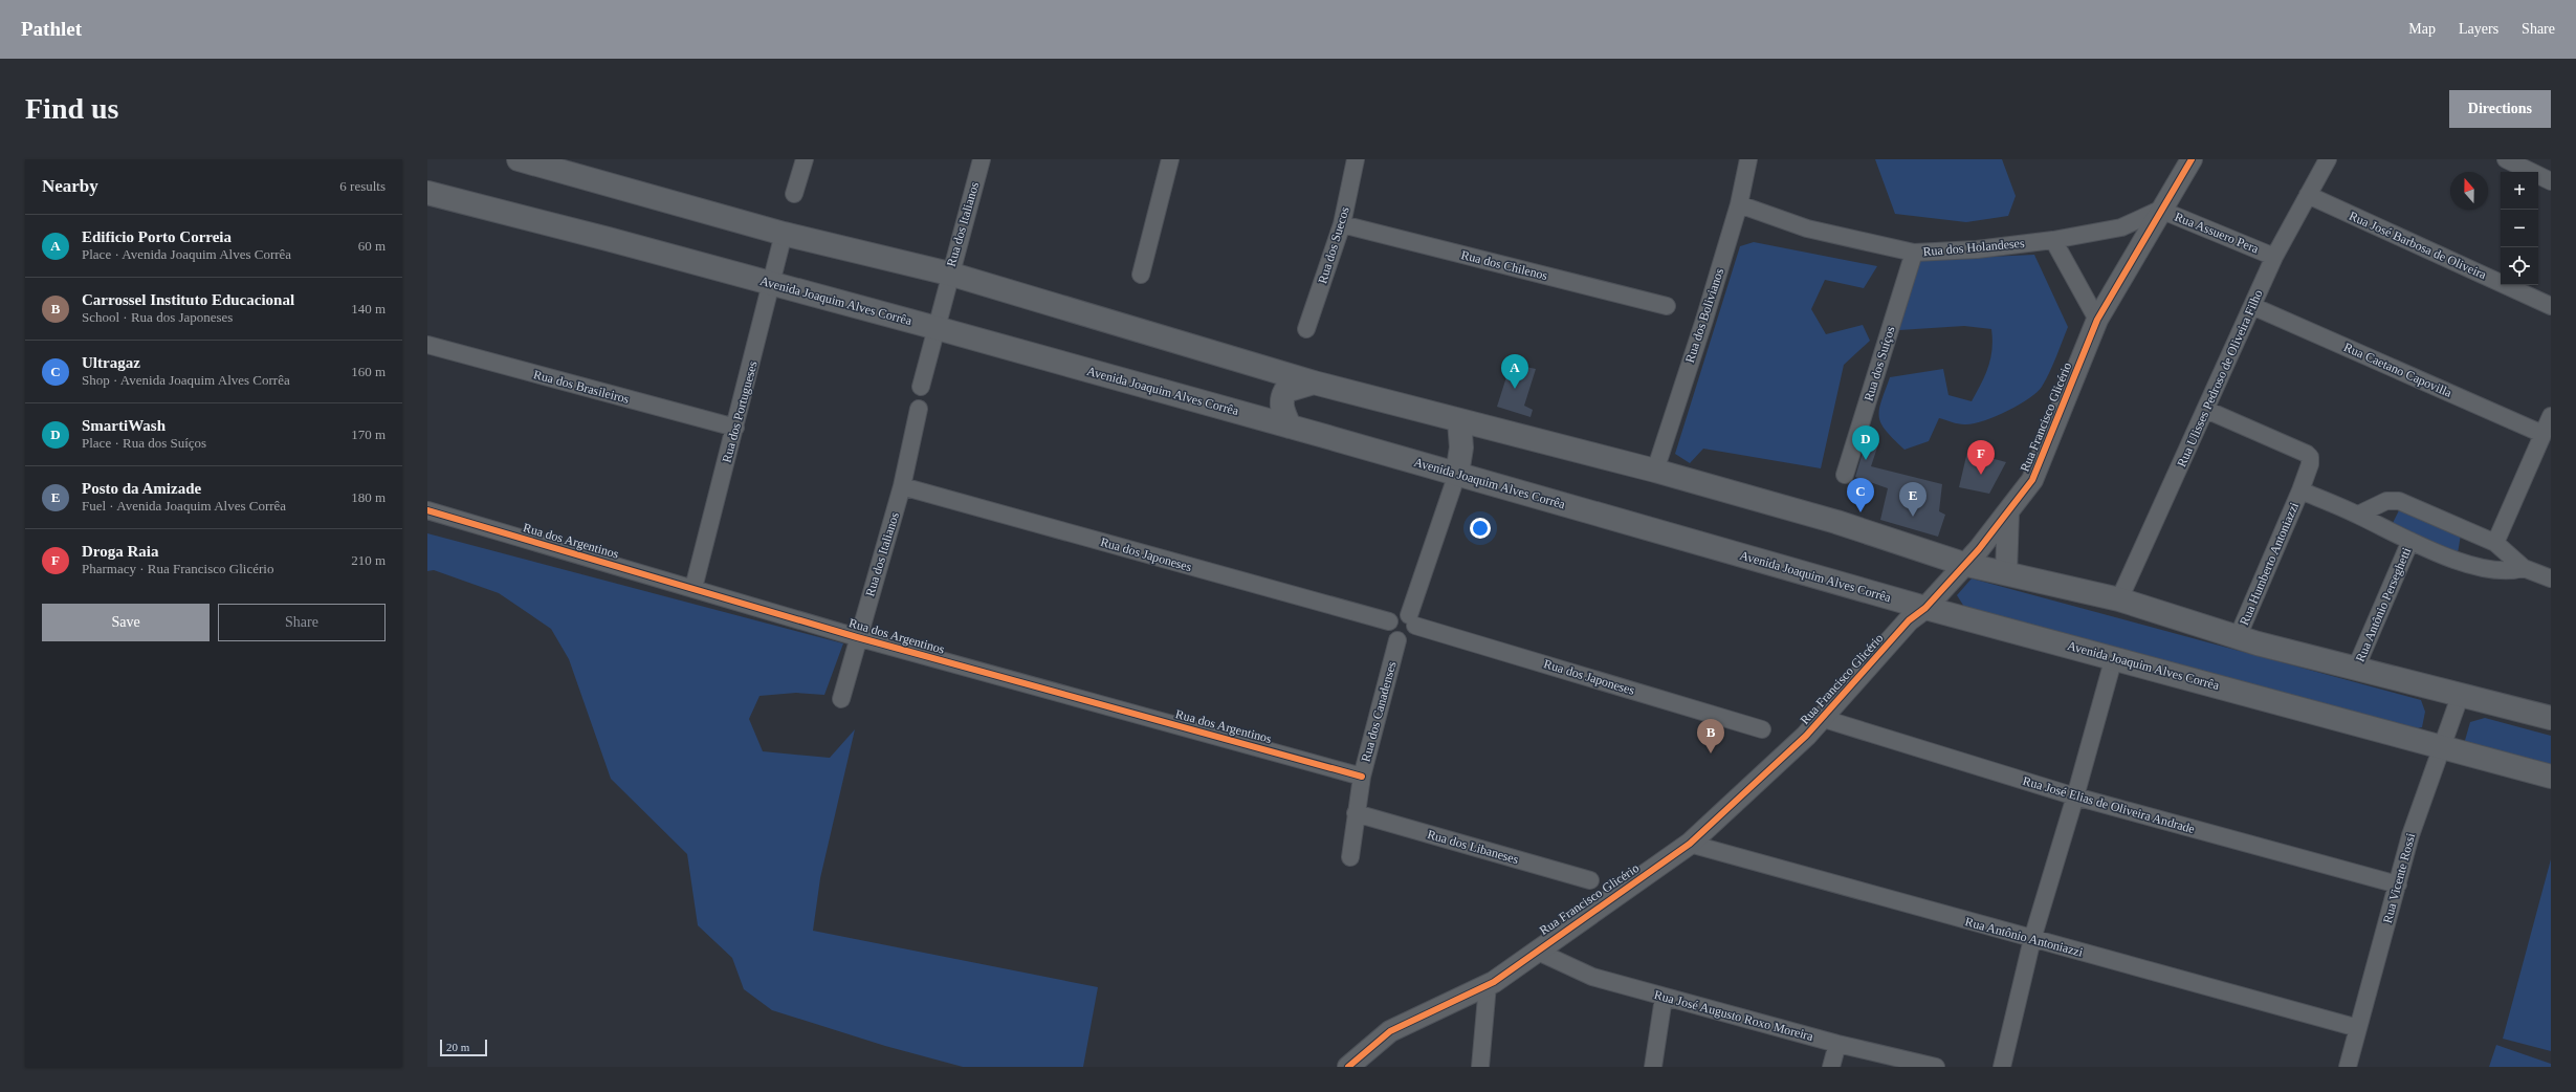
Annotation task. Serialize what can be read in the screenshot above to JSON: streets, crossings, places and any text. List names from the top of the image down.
{
  "streets": {
    "main road": ["Avenida Joaquim Alves Corrêa"],
    "street": [
      "Rua dos Italianos",
      "Rua Assuero Pera",
      "Rua dos Suecos",
      "Rua José Barbosa de Oliveira",
      "Rua dos Holandeses",
      "Rua dos Chilenos",
      "Rua dos Bolivianos",
      "Rua dos Suíços",
      "Rua Caetano Capovilla",
      "Rua Ulisses Pedroso de Oliveira Filho",
      "Rua dos Brasileiros",
      "Rua dos Portugueses",
      "Rua Francisco Glicério",
      "Rua dos Argentinos",
      "Rua dos Japoneses",
      "Rua Humberto Antoniazzi",
      "Rua Antônio Perseghetti",
      "Rua dos Canadenses",
      "Rua José Elias de Oliveira Andrade",
      "Rua dos Libaneses",
      "Rua Vicente Rossi",
      "Rua Antônio Antoniazzi",
      "Rua José Augusto Roxo Moreira"
    ]
  },
  "crossings": [
    ["Rua dos Italianos", "Avenida Joaquim Alves Corrêa"],
    ["Rua dos Italianos", "Rua dos Argentinos"],
    ["Rua dos Italianos", "Rua dos Japoneses"],
    ["Rua Assuero Pera", "Rua dos Holandeses"],
    ["Rua Assuero Pera", "Rua Ulisses Pedroso de Oliveira Filho"],
    ["Rua Assuero Pera", "Rua Francisco Glicério"],
    ["Rua dos Suecos", "Rua dos Chilenos"],
    ["Rua José Barbosa de Oliveira", "Rua Ulisses Pedroso de Oliveira Filho"],
    ["Rua dos Holandeses", "Rua dos Bolivianos"],
    ["Rua dos Holandeses", "Rua dos Suíços"],
    ["Rua dos Holandeses", "Rua Francisco Glicério"],
    ["Avenida Joaquim Alves Corrêa", "Rua dos Portugueses"],
    ["Avenida Joaquim Alves Corrêa", "Rua Francisco Glicério"],
    ["Avenida Joaquim Alves Corrêa", "Rua Vicente Rossi"],
    ["Rua Caetano Capovilla", "Rua Ulisses Pedroso de Oliveira Filho"],
    ["Rua Ulisses Pedroso de Oliveira Filho", "Rua Humberto Antoniazzi"],
    ["Rua dos Brasileiros", "Rua dos Portugueses"],
    ["Rua dos Portugueses", "Rua dos Argentinos"],
    ["Rua Francisco Glicério", "Rua José Elias de Oliveira Andrade"],
    ["Rua Francisco Glicério", "Rua Antônio Antoniazzi"],
    ["Rua Francisco Glicério", "Rua José Augusto Roxo Moreira"],
    ["Rua dos Argentinos", "Rua dos Canadenses"],
    ["Rua dos Japoneses", "Rua dos Canadenses"],
    ["Rua dos Canadenses", "Rua dos Libaneses"],
    ["Rua José Elias de Oliveira Andrade", "Rua Vicente Rossi"],
    ["Rua Vicente Rossi", "Rua Antônio Antoniazzi"]
  ],
  "scale_bar": "20 m",
  "north": "top",
  "page": {
    "header": "Pathlet",
    "nav": ["Map", "Layers", "Share"],
    "buttons": [
      "Directions",
      ["Save", "Share"]
    ],
    "title": "Find us",
    "heading": ["Nearby", "6 results"],
    "map_buttons": ["+", "−"],
    "list": [
      {
        "mark": "A",
        "name": "Edificio Porto Correia",
        "note": "Place · Avenida Joaquim Alves Corrêa",
        "value": "60 m"
      },
      {
        "mark": "B",
        "name": "Carrossel Instituto Educacional",
        "note": "School · Rua dos Japoneses",
        "value": "140 m"
      },
      {
        "mark": "C",
        "name": "Ultragaz",
        "note": "Shop · Avenida Joaquim Alves Corrêa",
        "value": "160 m"
      },
      {
        "mark": "D",
        "name": "SmartiWash",
        "note": "Place · Rua dos Suíços",
        "value": "170 m"
      },
      {
        "mark": "E",
        "name": "Posto da Amizade",
        "note": "Fuel · Avenida Joaquim Alves Corrêa",
        "value": "180 m"
      },
      {
        "mark": "F",
        "name": "Droga Raia",
        "note": "Pharmacy · Rua Francisco Glicério",
        "value": "210 m"
      }
    ],
    "pins": [
      "A",
      "D",
      "F",
      "C",
      "E",
      "B"
    ],
    "scale": "20 m"
  }
}
